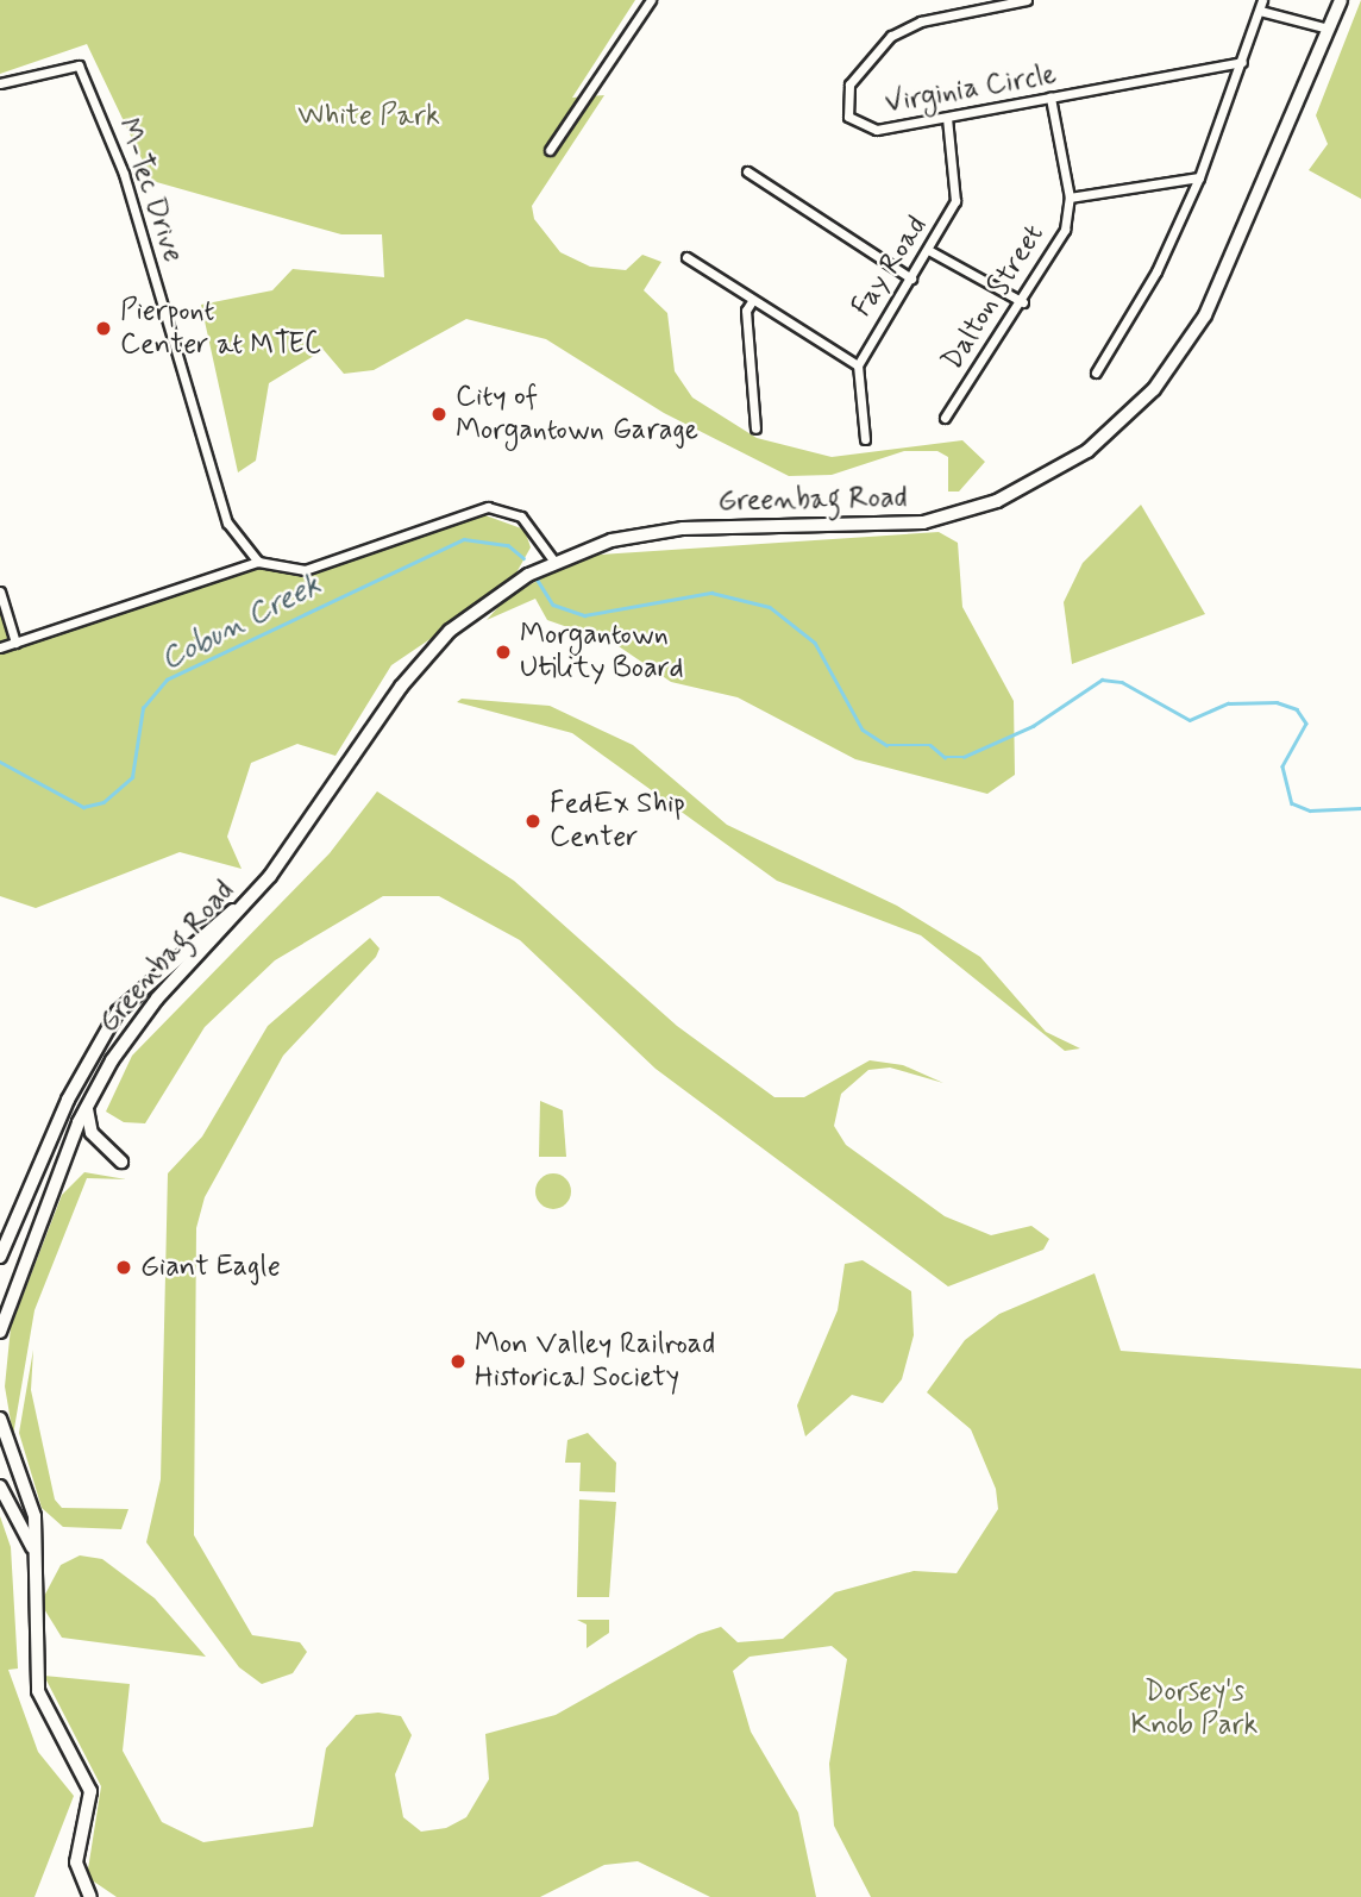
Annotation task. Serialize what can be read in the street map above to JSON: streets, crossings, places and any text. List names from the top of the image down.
{
  "streets": {
    "main road": ["Greenbag Road"],
    "street": [
      "Virginia Circle",
      "M-Tec Drive",
      "Fay Road",
      "Dalton Street"
    ]
  },
  "crossings": [
    ["Virginia Circle", "Fay Road"],
    ["Virginia Circle", "Dalton Street"]
  ],
  "water": ["Cobun Creek"],
  "parks": ["White Park", "Dorsey's Knob Park"],
  "places": [
    "Pierpont Center at MTEC",
    "City of Morgantown Garage",
    "Morgantown Utility Board",
    "FedEx Ship Center",
    "Giant Eagle",
    "Mon Valley Railroad Historical Society"
  ]
}
